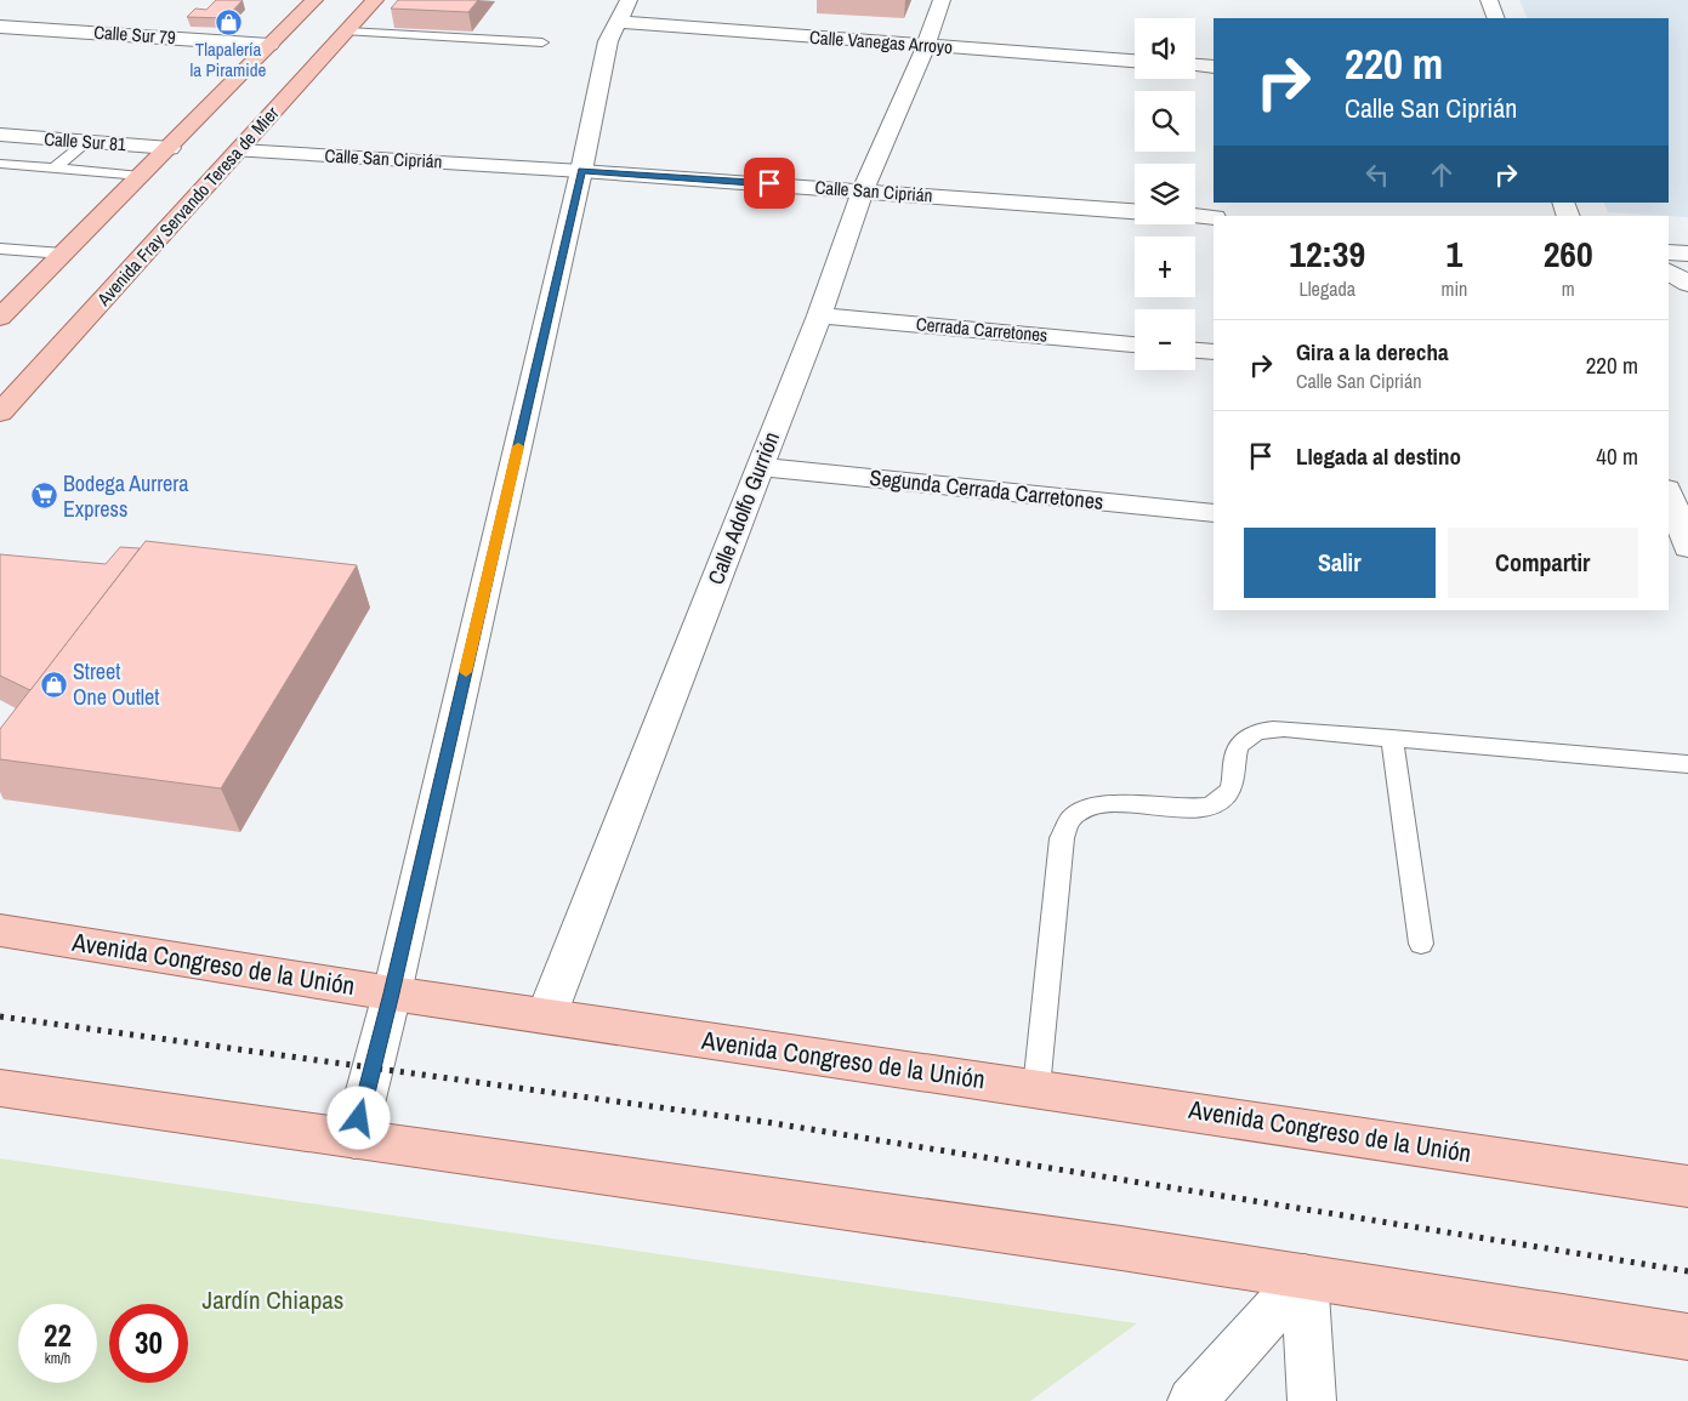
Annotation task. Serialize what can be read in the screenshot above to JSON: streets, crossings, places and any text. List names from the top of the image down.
{
  "streets": {
    "main road": ["Avenida Fray Servando Teresa de Mier", "Avenida Congreso de la Unión"],
    "street": [
      "Calle Sur 79",
      "Calle Vanegas Arroyo",
      "Calle Sur 81",
      "Calle San Ciprián",
      "Cerrada Carretones",
      "Segunda Cerrada Carretones",
      "Calle Adolfo Gurrión"
    ]
  },
  "crossings": [
    ["Calle Vanegas Arroyo", "Calle Adolfo Gurrión"],
    ["Calle San Ciprián", "Avenida Fray Servando Teresa de Mier"],
    ["Calle San Ciprián", "Calle Adolfo Gurrión"],
    ["Cerrada Carretones", "Calle Adolfo Gurrión"],
    ["Segunda Cerrada Carretones", "Calle Adolfo Gurrión"],
    ["Calle Adolfo Gurrión", "Avenida Congreso de la Unión"]
  ],
  "parks": ["Jardín Chiapas"],
  "places": {
    "shop": ["Tlapalería la Piramide", "Street One Outlet"],
    "supermarket": ["Bodega Aurrera Express"]
  },
  "page": {
    "map_buttons": ["+", "−"],
    "turn": ["220 m", "Calle San Ciprián"],
    "eta": [
      "12:39",
      "Llegada",
      "1",
      "min",
      "260",
      "m"
    ],
    "list": [
      {
        "name": "Gira a la derecha",
        "note": "Calle San Ciprián",
        "value": "220 m"
      },
      {
        "name": "Llegada al destino",
        "value": "40 m"
      }
    ],
    "buttons": ["Salir", "Compartir"],
    "speed": "22 km/h",
    "limit": "30"
  }
}
